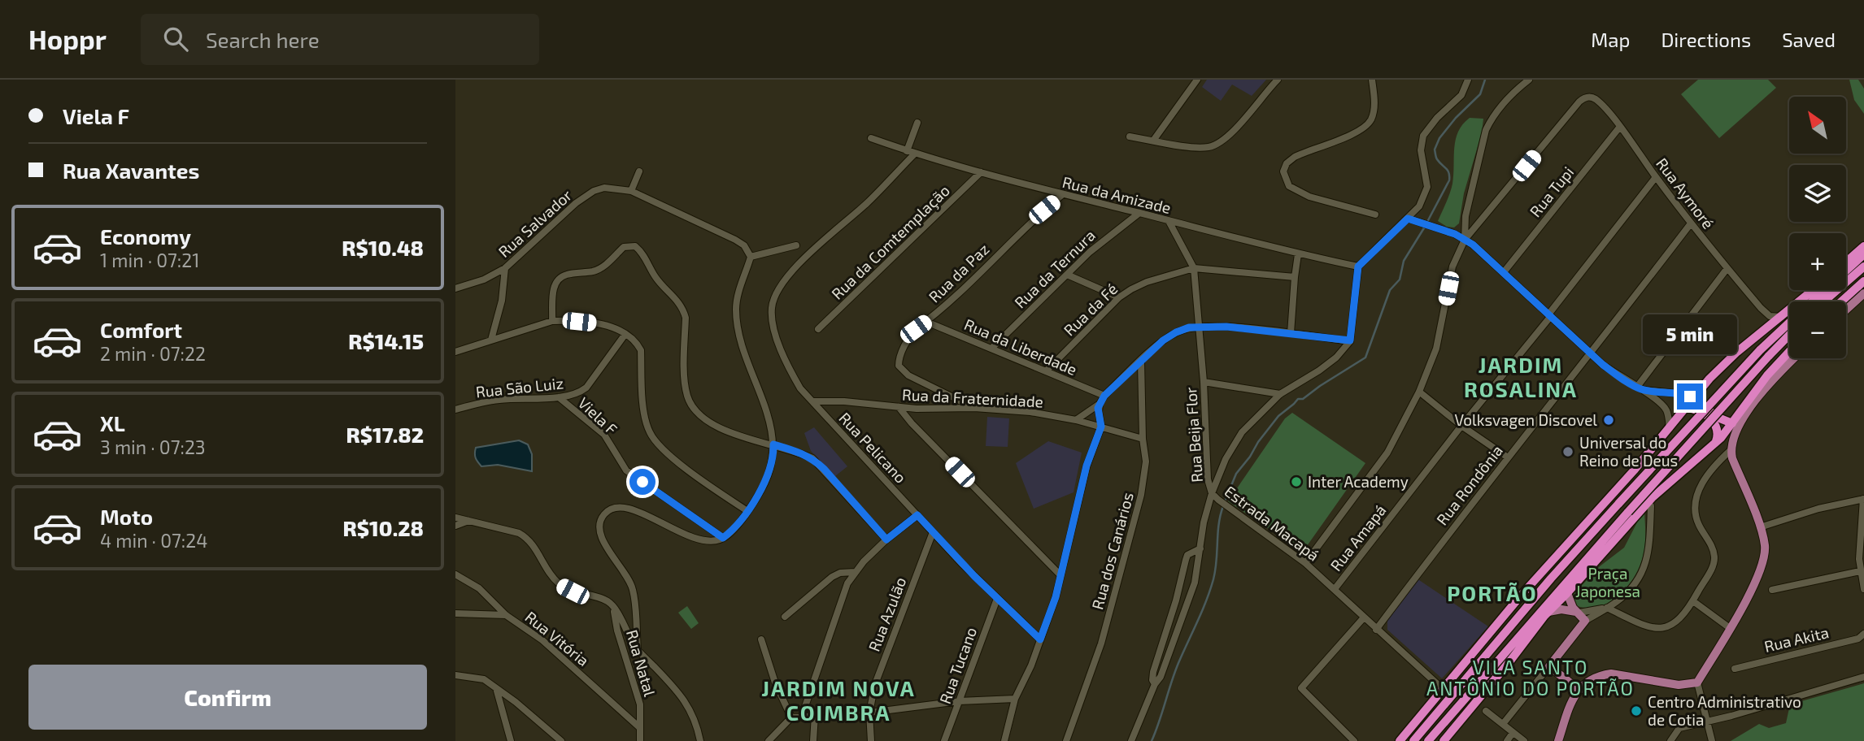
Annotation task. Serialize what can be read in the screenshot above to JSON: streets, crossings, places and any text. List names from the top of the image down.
{
  "streets": {
    "street": [
      "Rua Tupi",
      "Rua Aymoré",
      "Rua da Amizade",
      "Rua Salvador",
      "Rua da Comtemplação",
      "Rua da Ternura",
      "Rua da Paz",
      "Rua da Fé",
      "Rua da Liberdade",
      "Rua São Luiz",
      "Rua da Fraternidade",
      "Viela F",
      "Rua Beija Flor",
      "Rua Pelicano",
      "Rua Rondônia",
      "Estrada Macapá",
      "Rua Amapá",
      "Rua dos Canários",
      "Rua Azulão",
      "Rua Vitória",
      "Rua Akita",
      "Rua Natal",
      "Rua Tucano"
    ]
  },
  "crossings": [
    ["Rua Tupi", "Rua Aymoré"],
    ["Rua Aymoré", "Rua Rondônia"],
    ["Rua Aymoré", "Rua Amapá"],
    ["Rua da Amizade", "Rua da Comtemplação"],
    ["Rua da Amizade", "Rua da Ternura"],
    ["Rua da Amizade", "Rua da Paz"],
    ["Rua da Amizade", "Rua Beija Flor"],
    ["Rua da Amizade", "Rua Pelicano"],
    ["Rua da Ternura", "Rua da Liberdade"],
    ["Rua da Paz", "Rua da Liberdade"],
    ["Rua da Paz", "Rua da Fraternidade"],
    ["Rua da Fé", "Rua da Liberdade"],
    ["Rua da Fé", "Rua Beija Flor"],
    ["Rua São Luiz", "Viela F"],
    ["Rua da Fraternidade", "Rua Pelicano"],
    ["Rua da Fraternidade", "Rua dos Canários"],
    ["Rua Beija Flor", "Estrada Macapá"],
    ["Rua Pelicano", "Rua Azulão"],
    ["Rua Pelicano", "Rua Tucano"],
    ["Rua Rondônia", "Estrada Macapá"],
    ["Estrada Macapá", "Rua Amapá"],
    ["Rua Vitória", "Rua Natal"]
  ],
  "districts": [
    "JARDIM ROSALINA",
    "PORTÃO",
    "VILA SANTO ANTÔNIO DO PORTÃO",
    "JARDIM NOVA COIMBRA"
  ],
  "parks": ["Praça Japonesa"],
  "places": [
    "Volksvagen Discovel",
    "Universal do Reino de Deus",
    "Inter Academy",
    "Centro Administrativo de Cotia"
  ],
  "north": "top left",
  "page": {
    "header": "Hoppr",
    "search": "Search here",
    "nav": ["Map", "Directions", "Saved"],
    "banner": ["Viela F", "Rua Xavantes"],
    "map_buttons": ["+", "−"],
    "list": [
      {
        "name": "Economy",
        "note": "1 min · 07:21",
        "value": "R$10.48"
      },
      {
        "name": "Comfort",
        "note": "2 min · 07:22",
        "value": "R$14.15"
      },
      {
        "name": "XL",
        "note": "3 min · 07:23",
        "value": "R$17.82"
      },
      {
        "name": "Moto",
        "note": "4 min · 07:24",
        "value": "R$10.28"
      }
    ],
    "bubble": "5 min",
    "buttons": "Confirm"
  }
}
